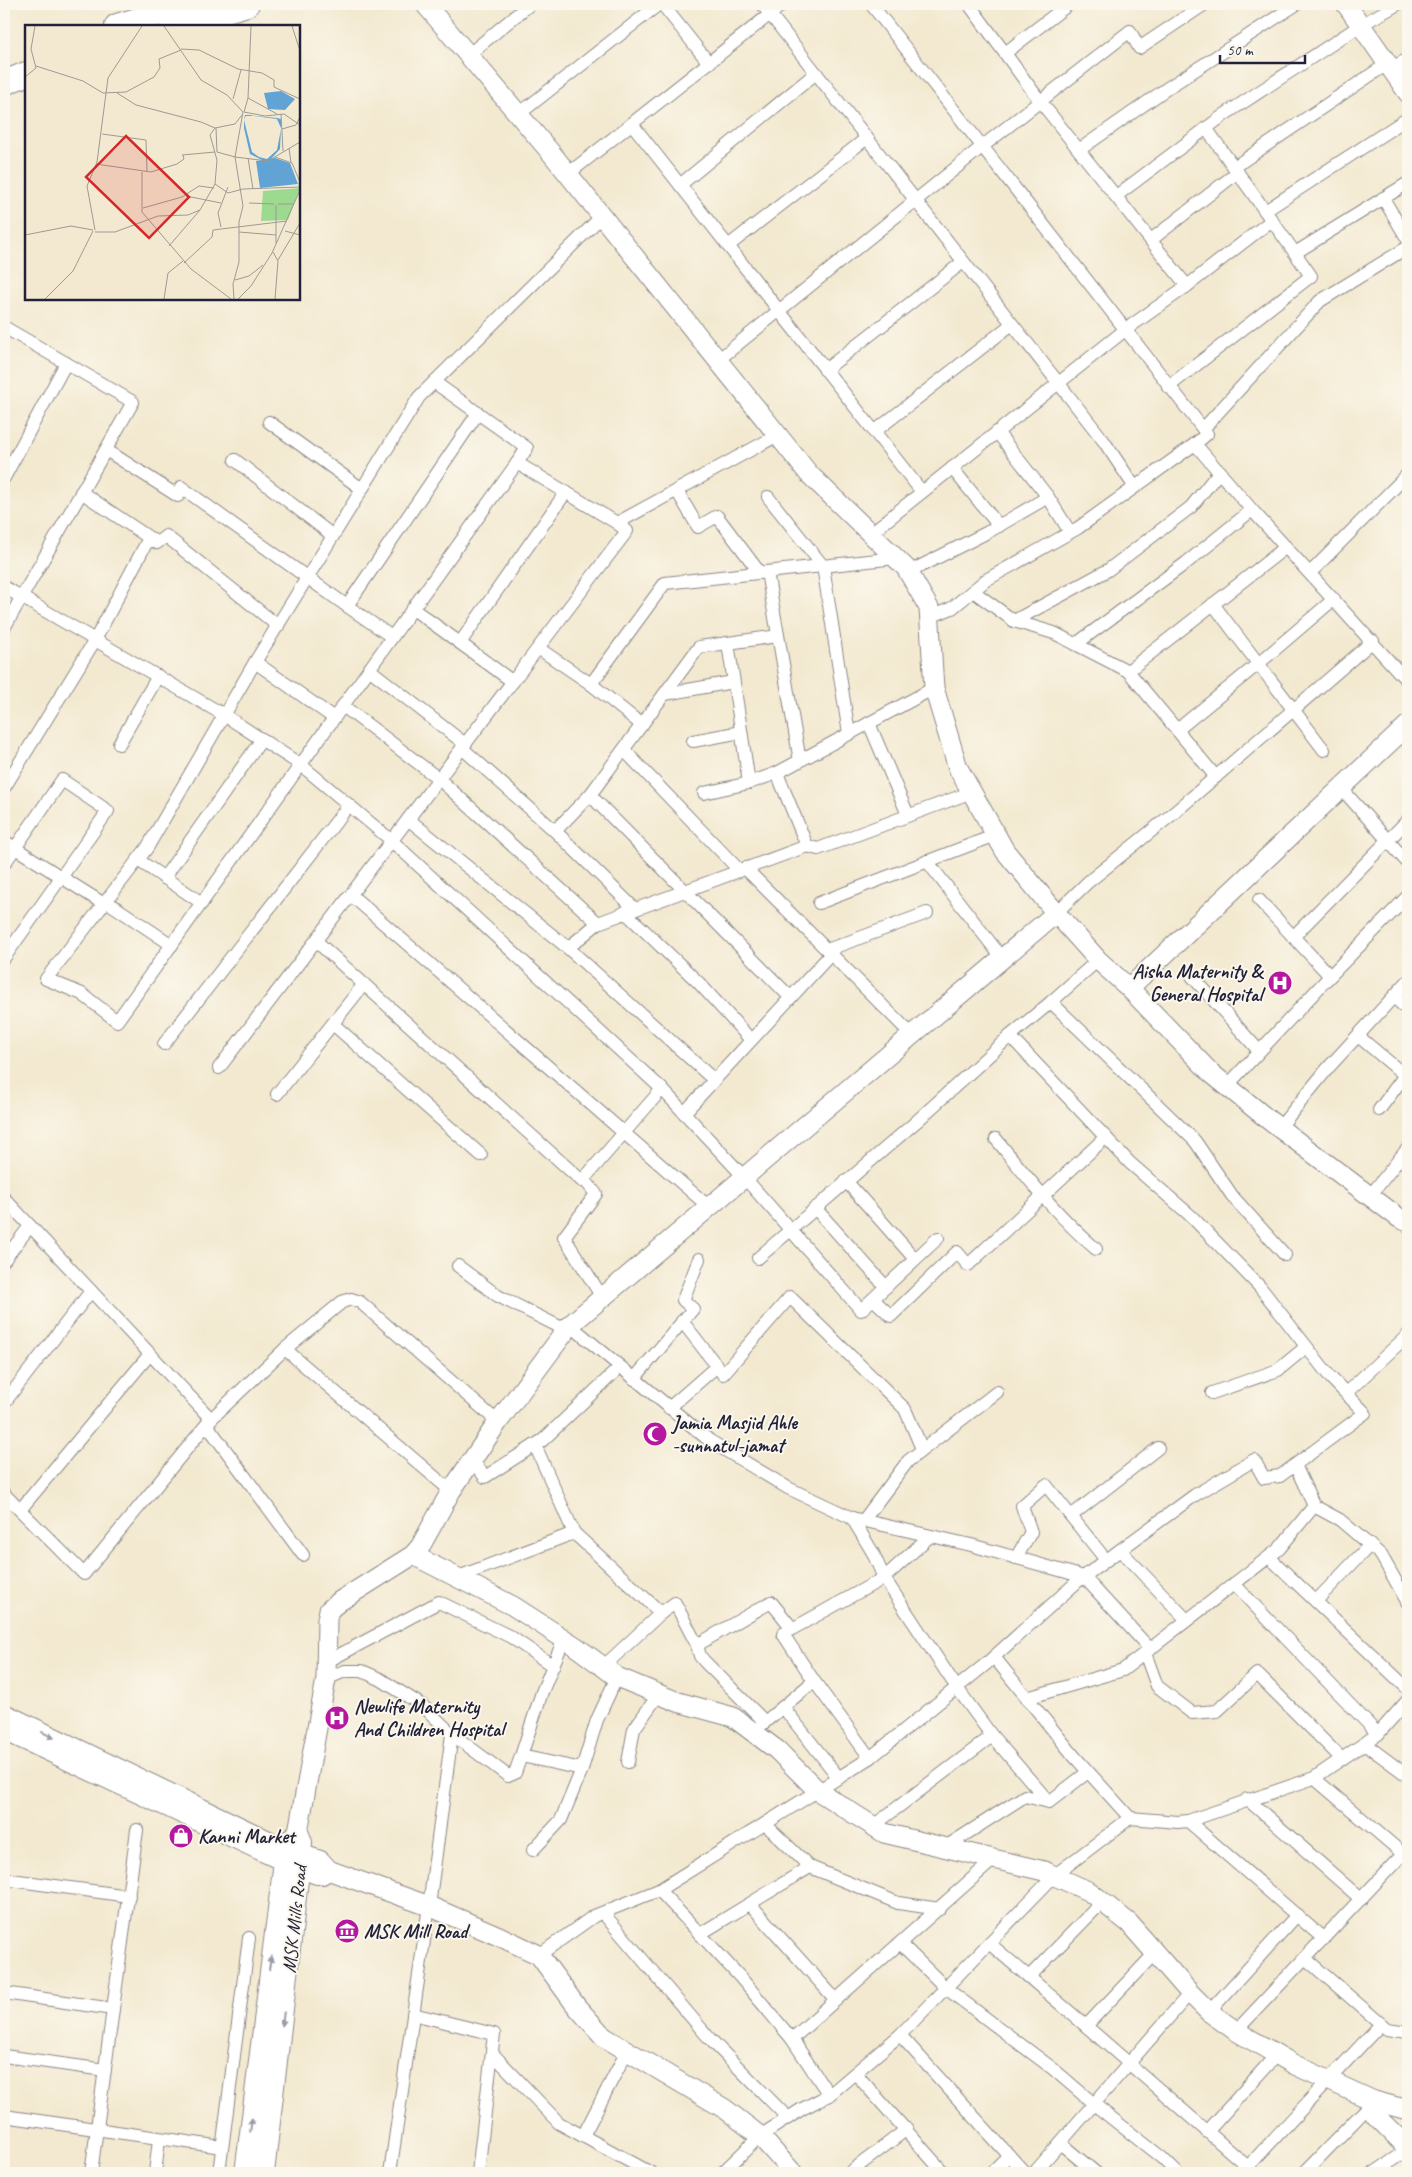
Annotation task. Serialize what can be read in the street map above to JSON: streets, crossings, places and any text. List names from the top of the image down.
{
  "streets": {
    "main road": ["MSK Mills Road"]
  },
  "places": {
    "hospital": ["Aisha Maternity & General Hospital", "Newlife Maternity And Children Hospital"],
    "mosque": ["Jamia Masjid Ahle -sunnatul-jamat"],
    "shop": ["Kanni Market"],
    "museum": ["MSK Mill Road"]
  },
  "scale_bar": "50 m"
}
